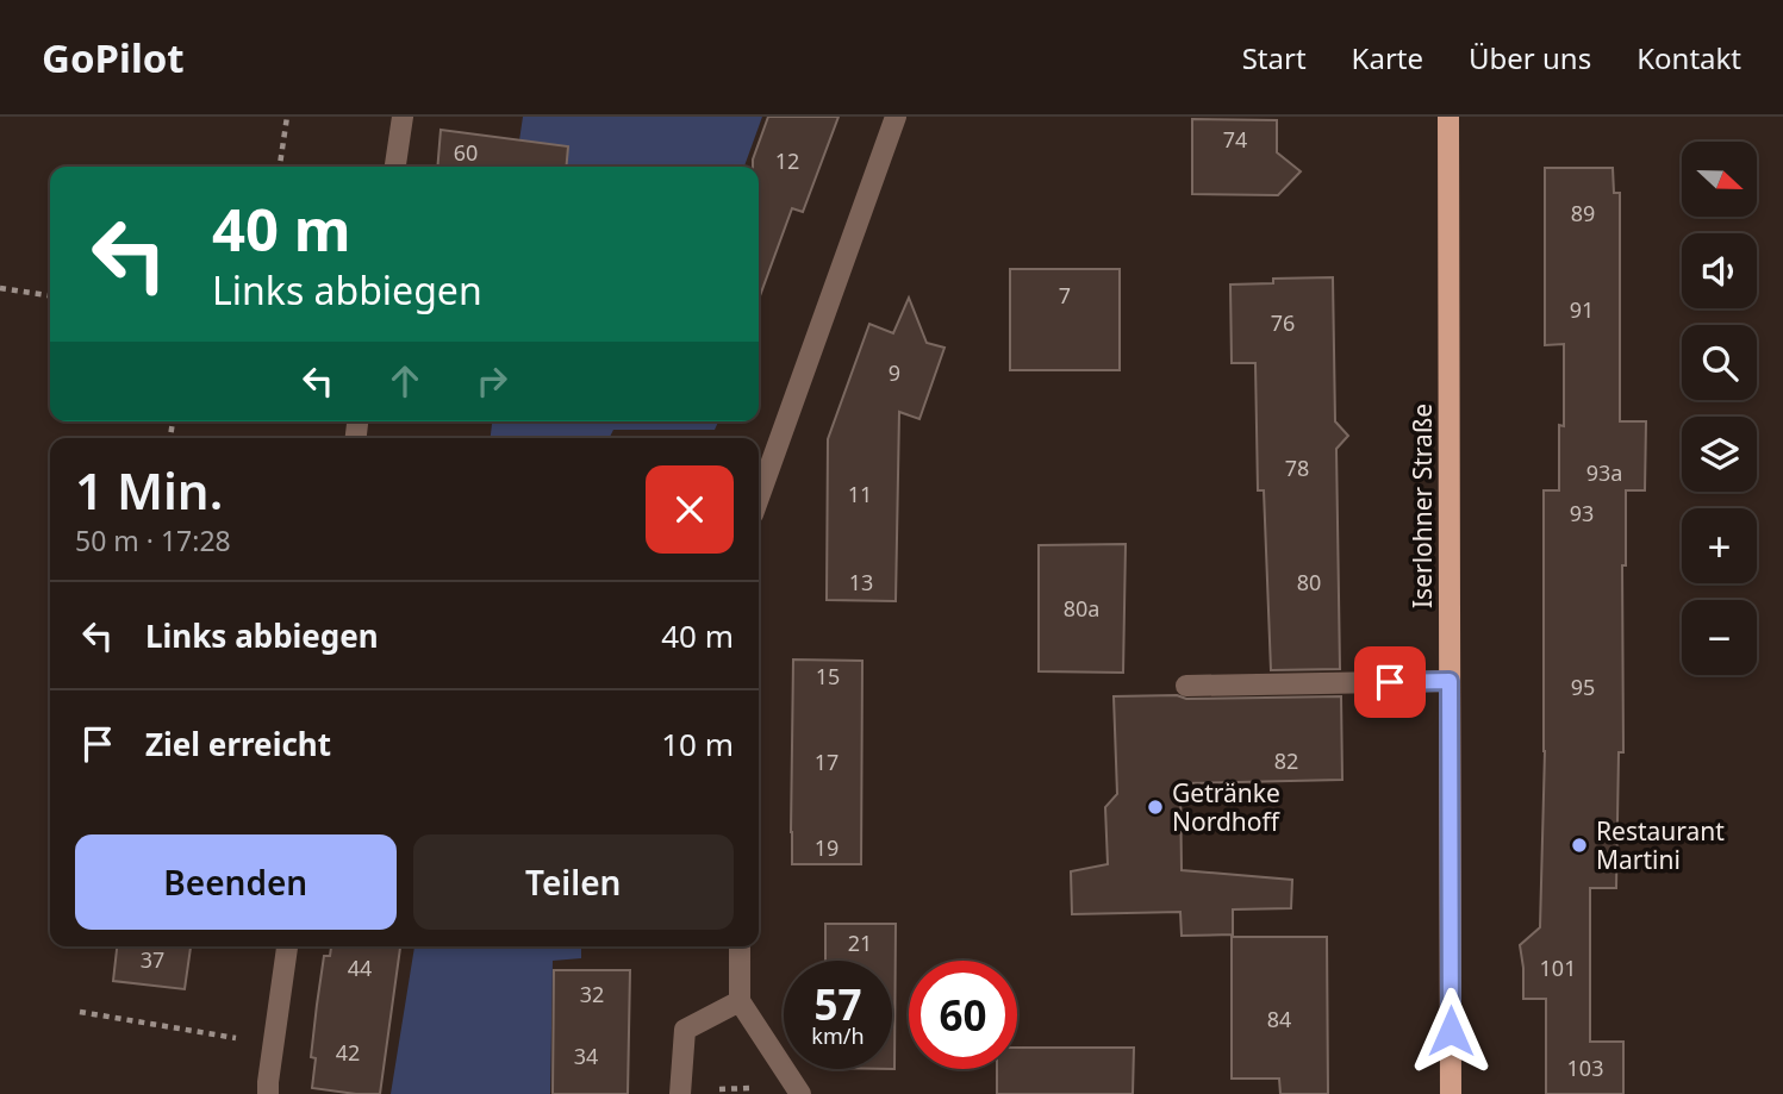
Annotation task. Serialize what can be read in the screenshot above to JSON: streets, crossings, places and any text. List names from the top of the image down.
{
  "streets": {
    "main road": ["Iserlohner Straße"]
  },
  "places": ["Getränke Nordhoff", "Restaurant Martini"],
  "house_numbers": [
    "74",
    "60",
    "12",
    "89",
    "7",
    "91",
    "76",
    "9",
    "78",
    "93a",
    "11",
    "93",
    "13",
    "80",
    "80a",
    "15",
    "95",
    "82",
    "17",
    "19",
    "21",
    "37",
    "44",
    "101",
    "32",
    "84",
    "42",
    "34",
    "103"
  ],
  "north": "right",
  "page": {
    "header": "GoPilot",
    "nav": [
      "Start",
      "Karte",
      "Über uns",
      "Kontakt"
    ],
    "map_buttons": ["+", "−"],
    "turn": ["40 m", "Links abbiegen"],
    "heading": ["1 Min.", "50 m · 17:28"],
    "list": [
      {
        "name": "Links abbiegen",
        "value": "40 m"
      },
      {
        "name": "Ziel erreicht",
        "value": "10 m"
      }
    ],
    "buttons": ["Beenden", "Teilen"],
    "speed": "57 km/h",
    "limit": "60"
  }
}
